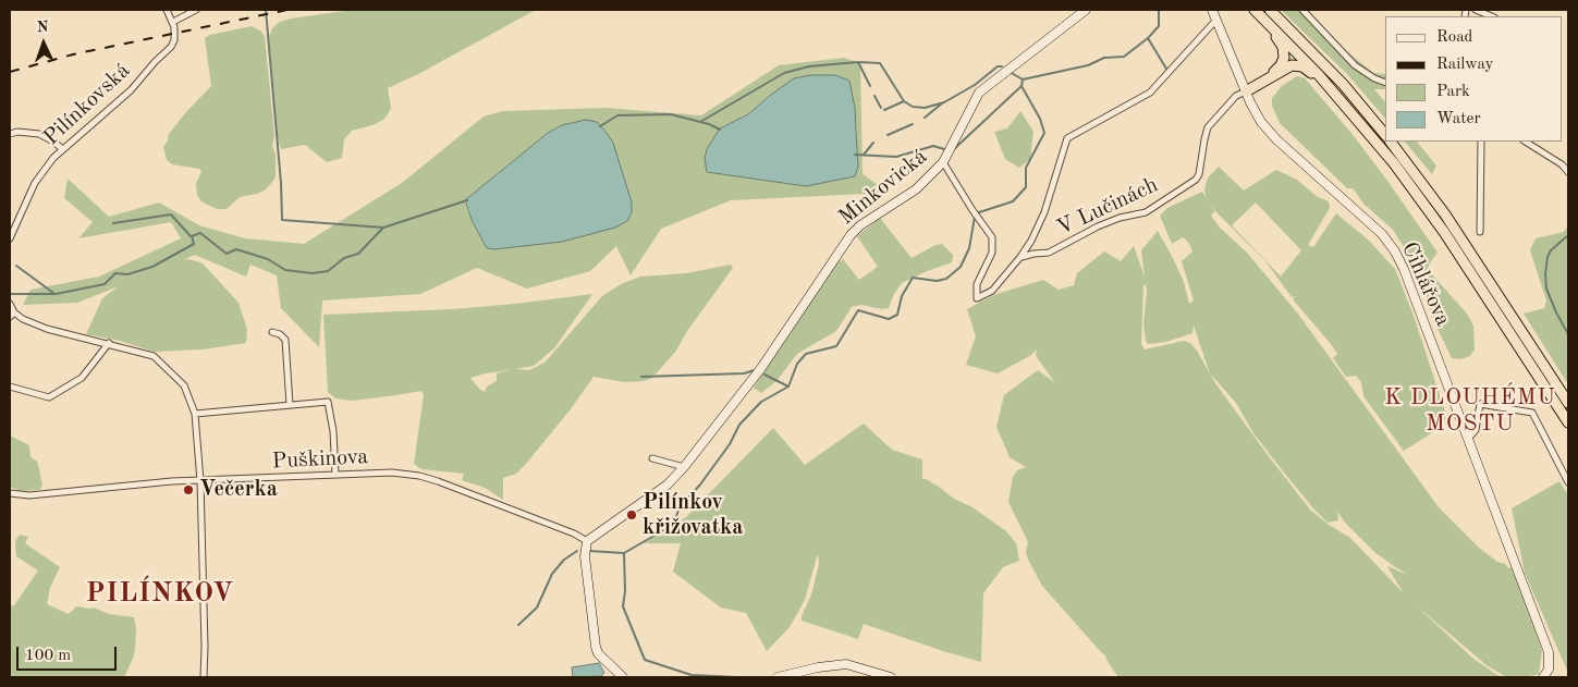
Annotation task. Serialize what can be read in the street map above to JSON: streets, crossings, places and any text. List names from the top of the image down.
{
  "streets": {
    "street": [
      "Pilínkovská",
      "Minkovická",
      "V Lučinách",
      "Cihlářova",
      "Puškinova"
    ]
  },
  "crossings": [
    ["Minkovická", "V Lučinách"],
    ["Minkovická", "Puškinova"],
    ["V Lučinách", "Cihlářova"]
  ],
  "districts": ["K DLOUHÉMU MOSTU", "PILÍNKOV"],
  "places": ["Večerka", "Pilínkov křižovatka"],
  "legend": [
    "Road",
    "Railway",
    "Park",
    "Water"
  ],
  "scale_bar": "100 m",
  "north": "top"
}
